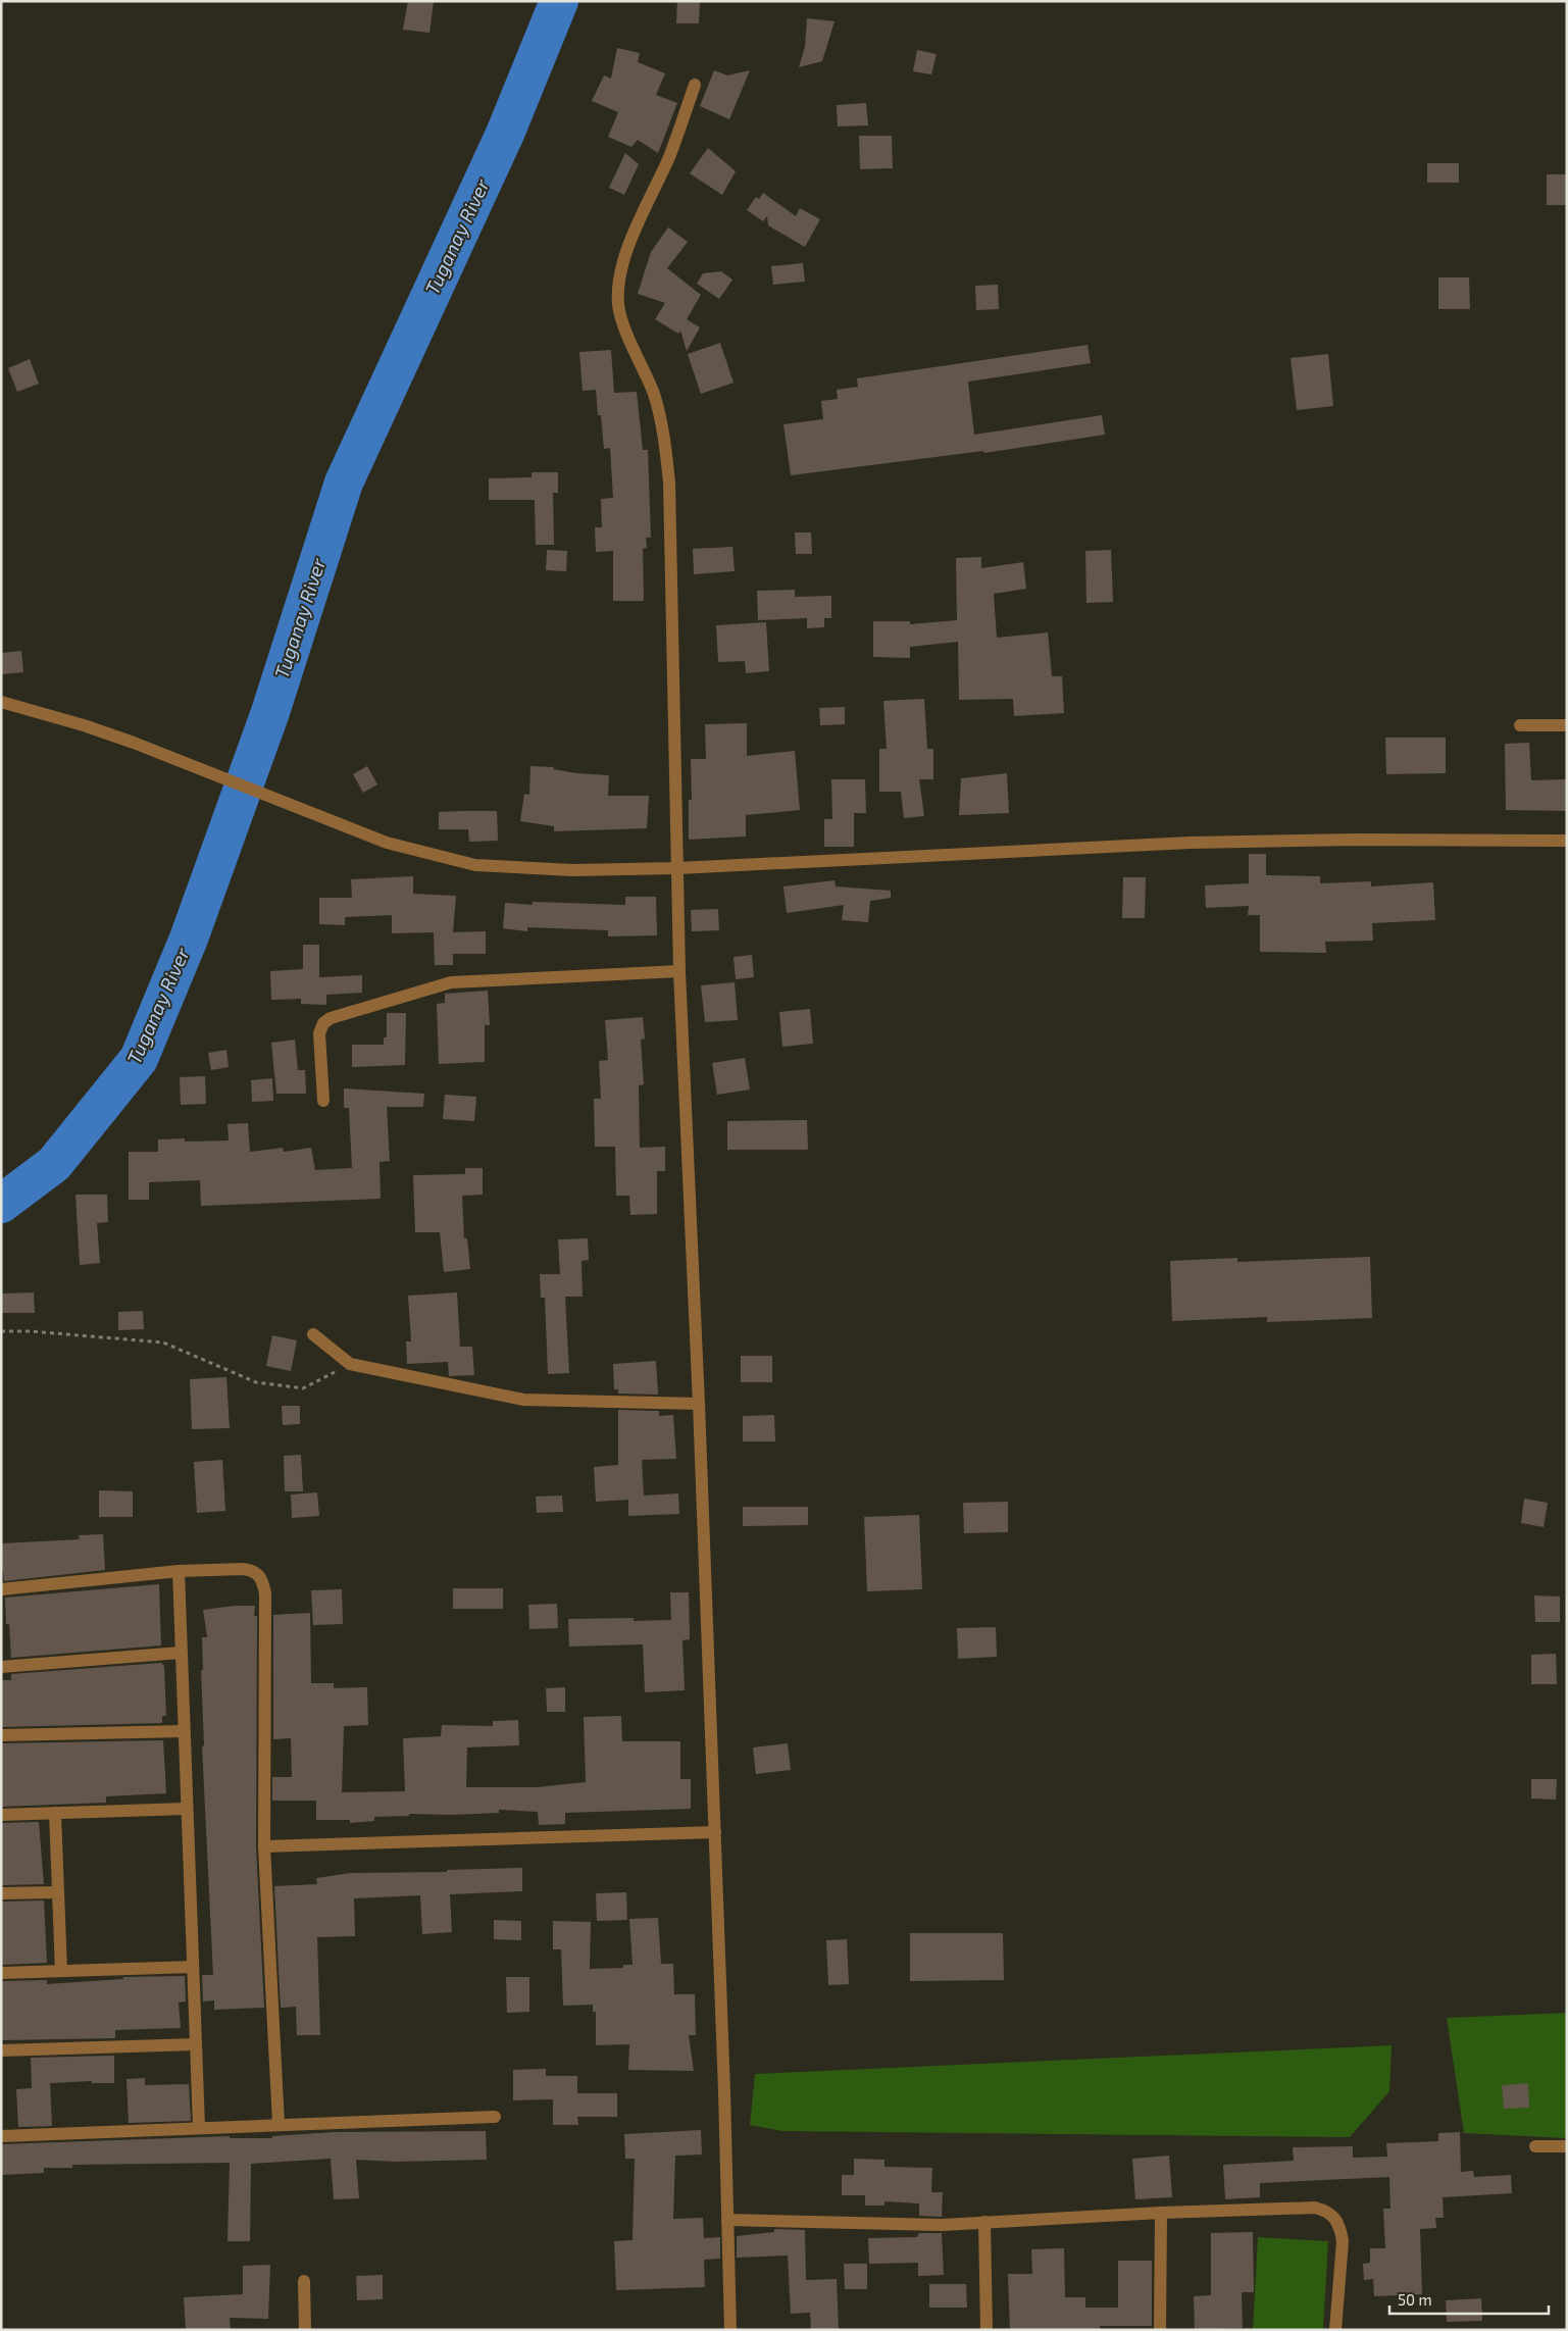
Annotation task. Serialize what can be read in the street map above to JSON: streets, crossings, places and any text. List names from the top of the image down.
{
  "water": ["Tuganay River"],
  "scale_bar": "50 m"
}
